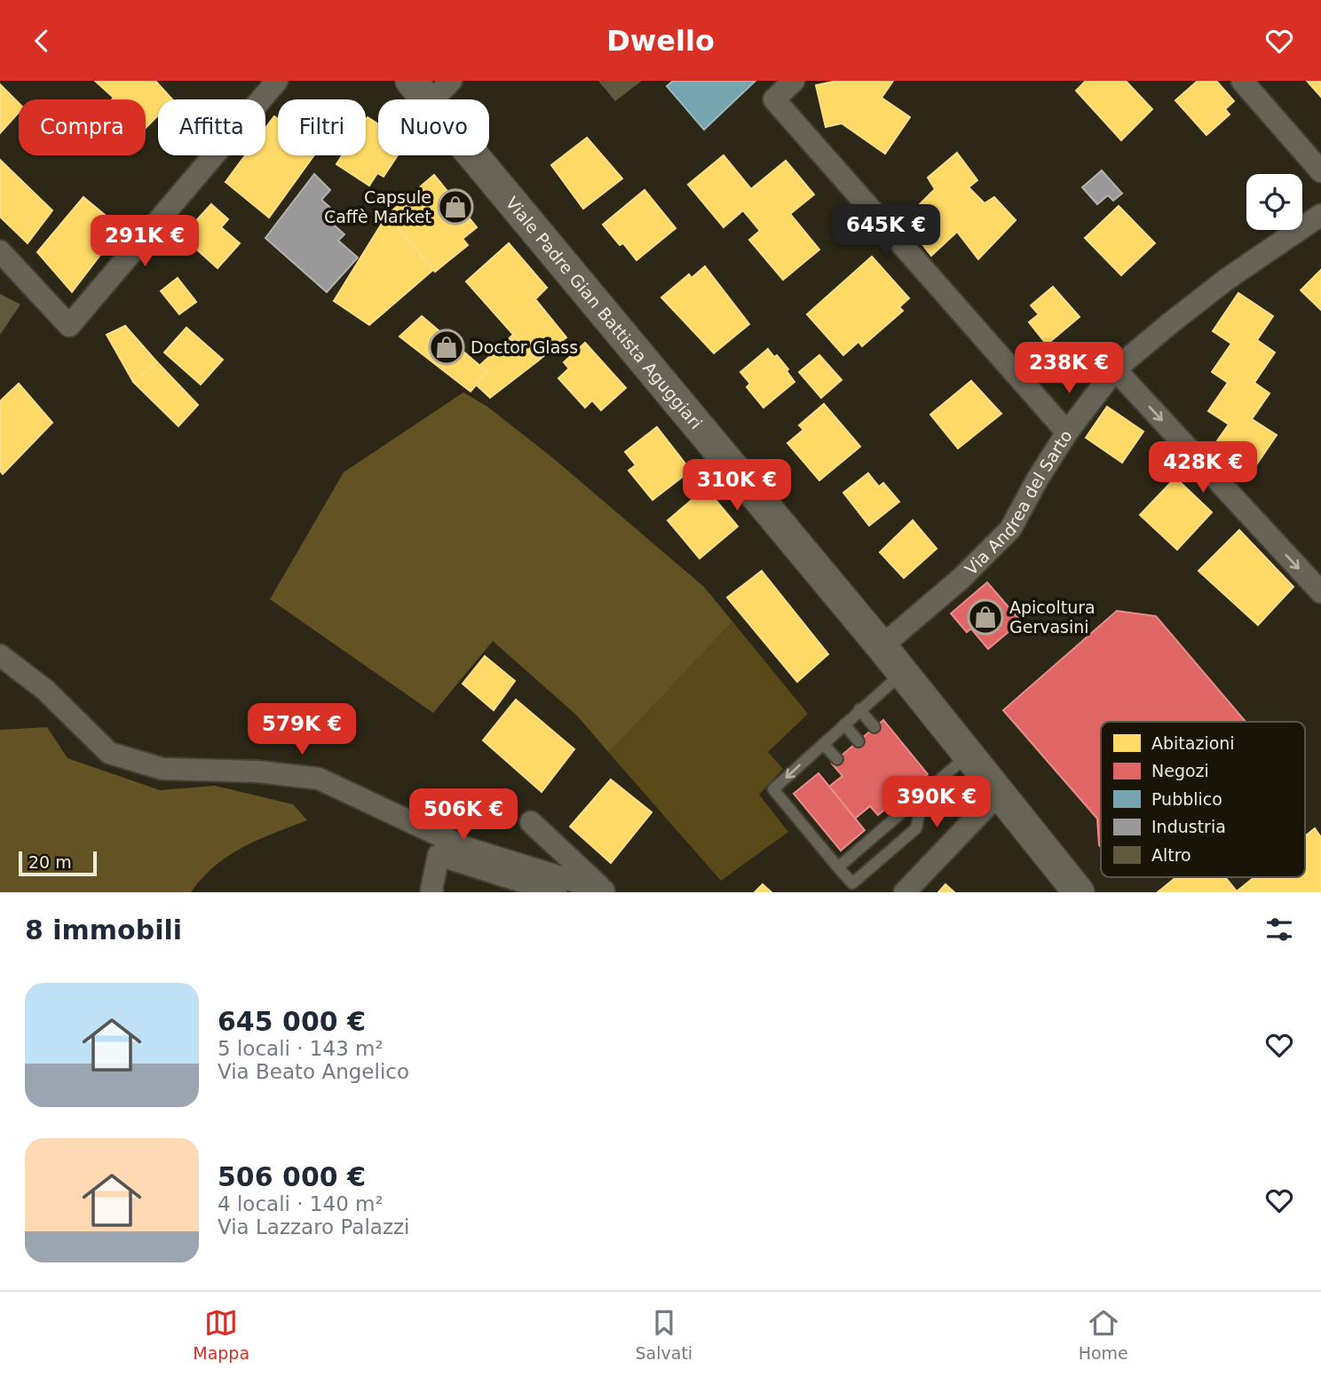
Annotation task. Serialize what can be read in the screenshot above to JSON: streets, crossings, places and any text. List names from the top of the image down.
{
  "streets": {
    "main road": ["Viale Padre Gian Battista Aguggiari"],
    "street": ["Via Andrea del Sarto"]
  },
  "crossings": [
    ["Viale Padre Gian Battista Aguggiari", "Via Andrea del Sarto"]
  ],
  "places": {
    "shop": ["Capsule Caffè Market", "Doctor Glass", "Apicoltura Gervasini"]
  },
  "legend": [
    "Abitazioni",
    "Negozi",
    "Pubblico",
    "Industria",
    "Altro"
  ],
  "scale_bar": "20 m",
  "page": {
    "header": "Dwello",
    "chip": [
      "Compra",
      "Affitta",
      "Filtri",
      "Nuovo"
    ],
    "price": [
      "645K €",
      "291K €",
      "238K €",
      "428K €",
      "310K €",
      "579K €",
      "390K €",
      "506K €"
    ],
    "scale": "20 m",
    "heading": "8 immobili",
    "list": [
      {
        "name": "645 000 €",
        "note": "5 locali · 143 m² · Via Beato Angelico"
      },
      {
        "name": "506 000 €",
        "note": "4 locali · 140 m² · Via Lazzaro Palazzi"
      }
    ],
    "tabs": ["Mappa", "Salvati", "Home"]
  }
}
